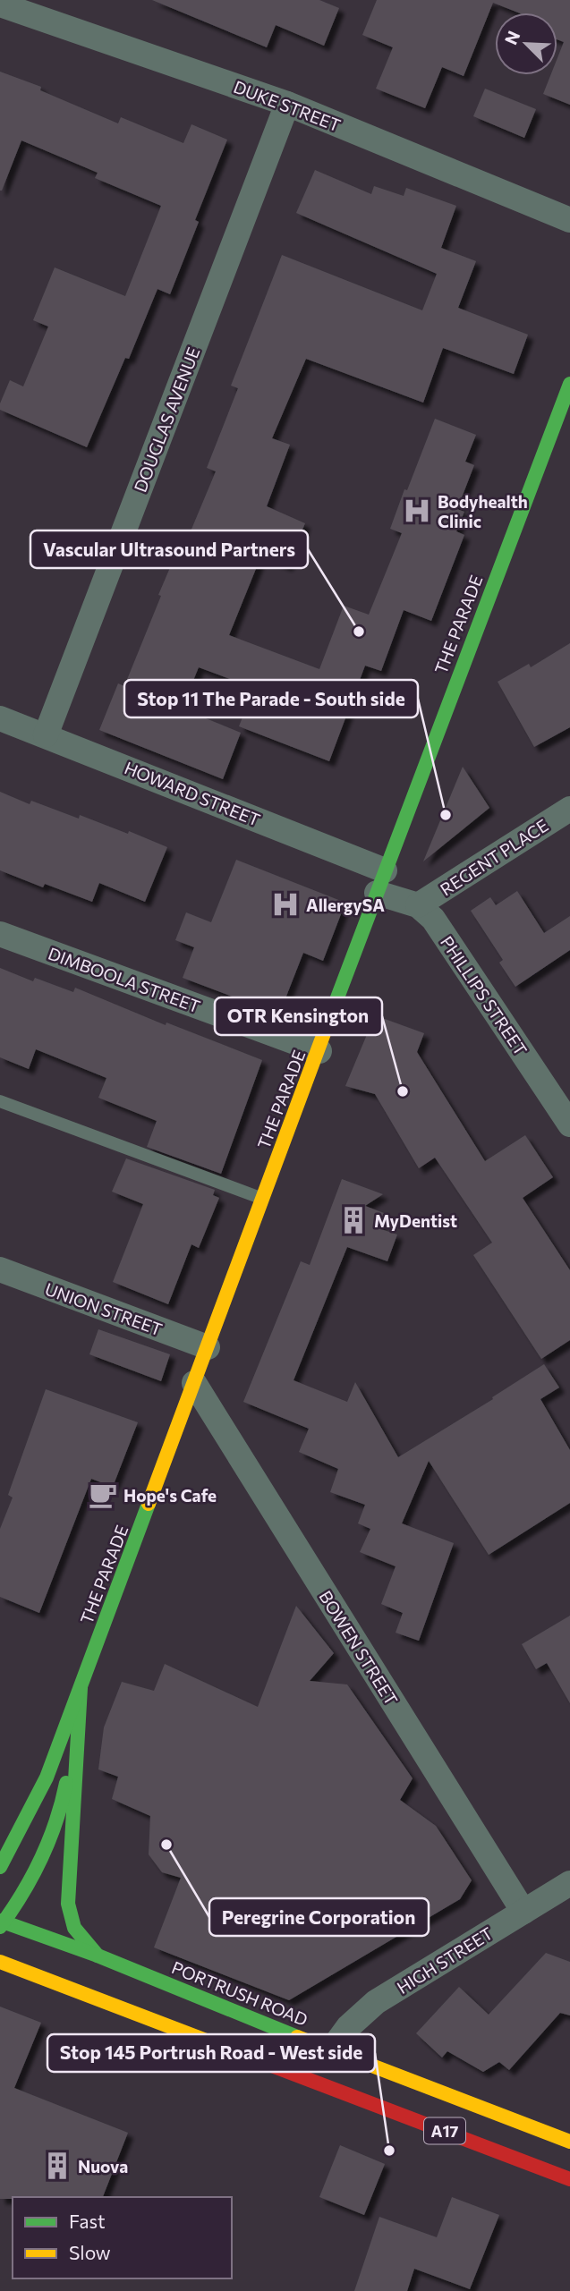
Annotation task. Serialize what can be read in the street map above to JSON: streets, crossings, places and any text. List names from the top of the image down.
{
  "streets": {
    "main road": ["THE PARADE", "PORTRUSH ROAD", "A17"],
    "street": [
      "DUKE STREET",
      "DOUGLAS AVENUE",
      "HOWARD STREET",
      "REGENT PLACE",
      "DIMBOOLA STREET",
      "PHILLIPS STREET",
      "UNION STREET",
      "BOWEN STREET",
      "HIGH STREET"
    ]
  },
  "crossings": [
    ["DUKE STREET", "DOUGLAS AVENUE"],
    ["DOUGLAS AVENUE", "HOWARD STREET"],
    ["THE PARADE", "HOWARD STREET"],
    ["THE PARADE", "DIMBOOLA STREET"],
    ["THE PARADE", "PHILLIPS STREET"],
    ["THE PARADE", "UNION STREET"],
    ["THE PARADE", "BOWEN STREET"],
    ["THE PARADE", "PORTRUSH ROAD"],
    ["HOWARD STREET", "PHILLIPS STREET"],
    ["REGENT PLACE", "PHILLIPS STREET"],
    ["BOWEN STREET", "HIGH STREET"],
    ["HIGH STREET", "PORTRUSH ROAD"]
  ],
  "places": {
    "hospital": ["Bodyhealth Clinic", "AllergySA"],
    "other": [
      "Vascular Ultrasound Partners",
      "Stop 11 The Parade - South side",
      "OTR Kensington",
      "Peregrine Corporation",
      "Stop 145 Portrush Road - West side"
    ],
    "building": ["MyDentist", "Nuova"],
    "cafe": ["Hope's Cafe"]
  },
  "legend": ["Fast", "Slow"],
  "north": "top left"
}
